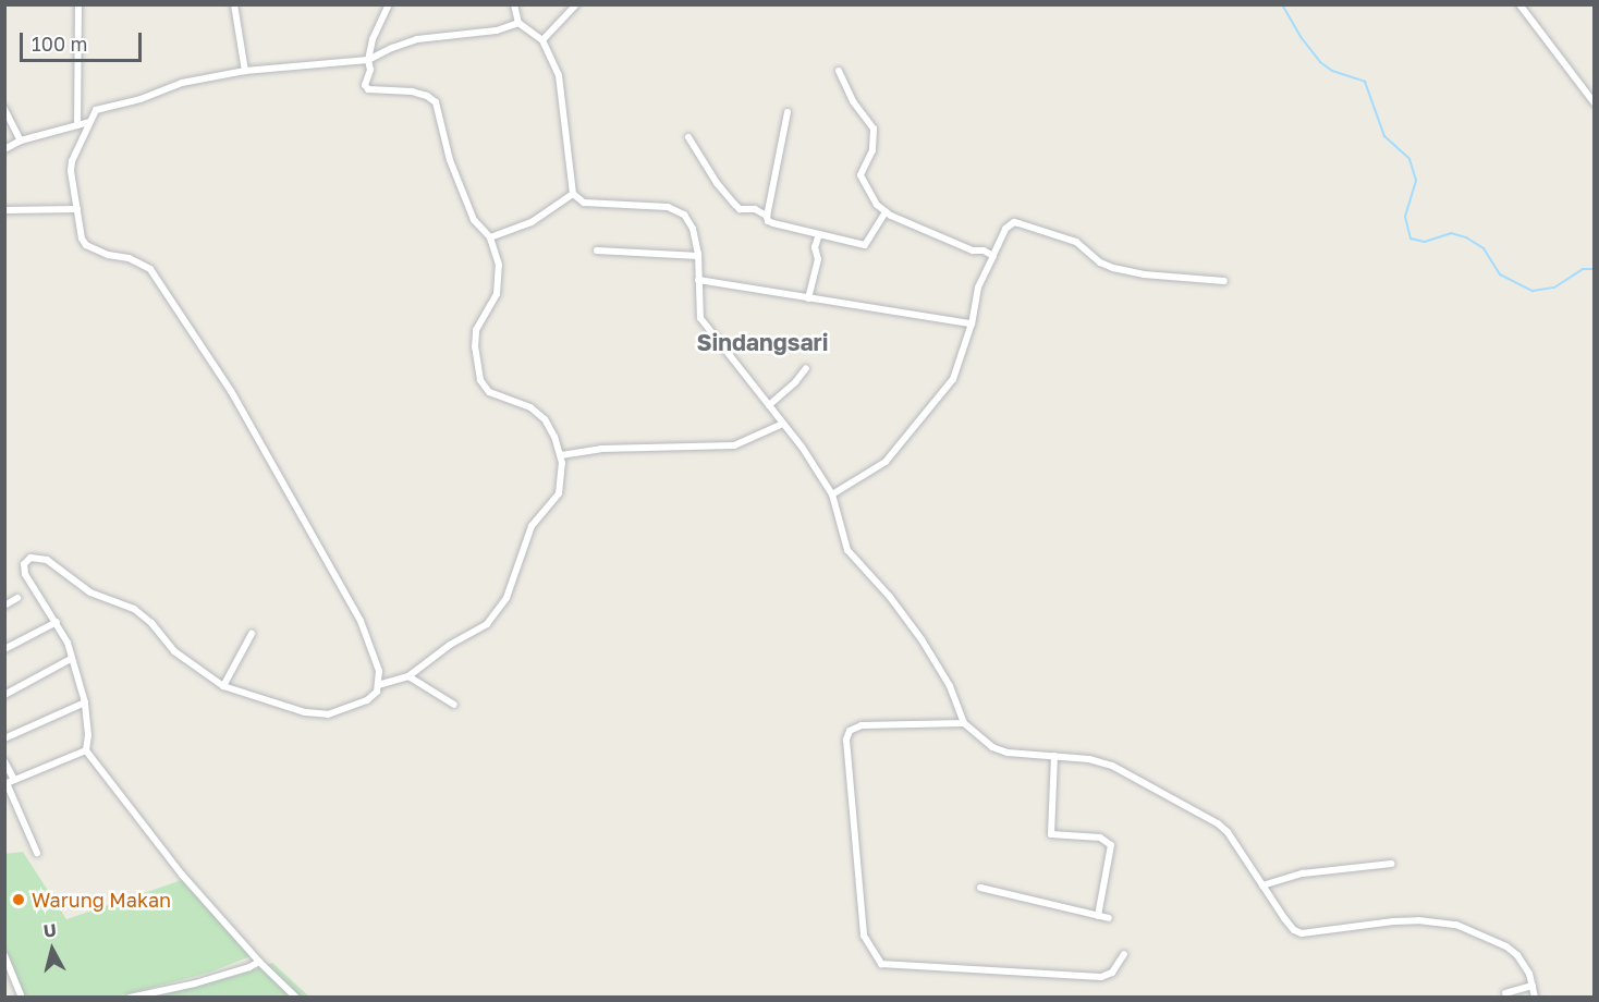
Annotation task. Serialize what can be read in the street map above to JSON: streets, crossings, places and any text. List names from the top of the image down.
{
  "districts": ["Sindangsari"],
  "places": ["Warung Makan"],
  "scale_bar": "100 m",
  "north": "top"
}
